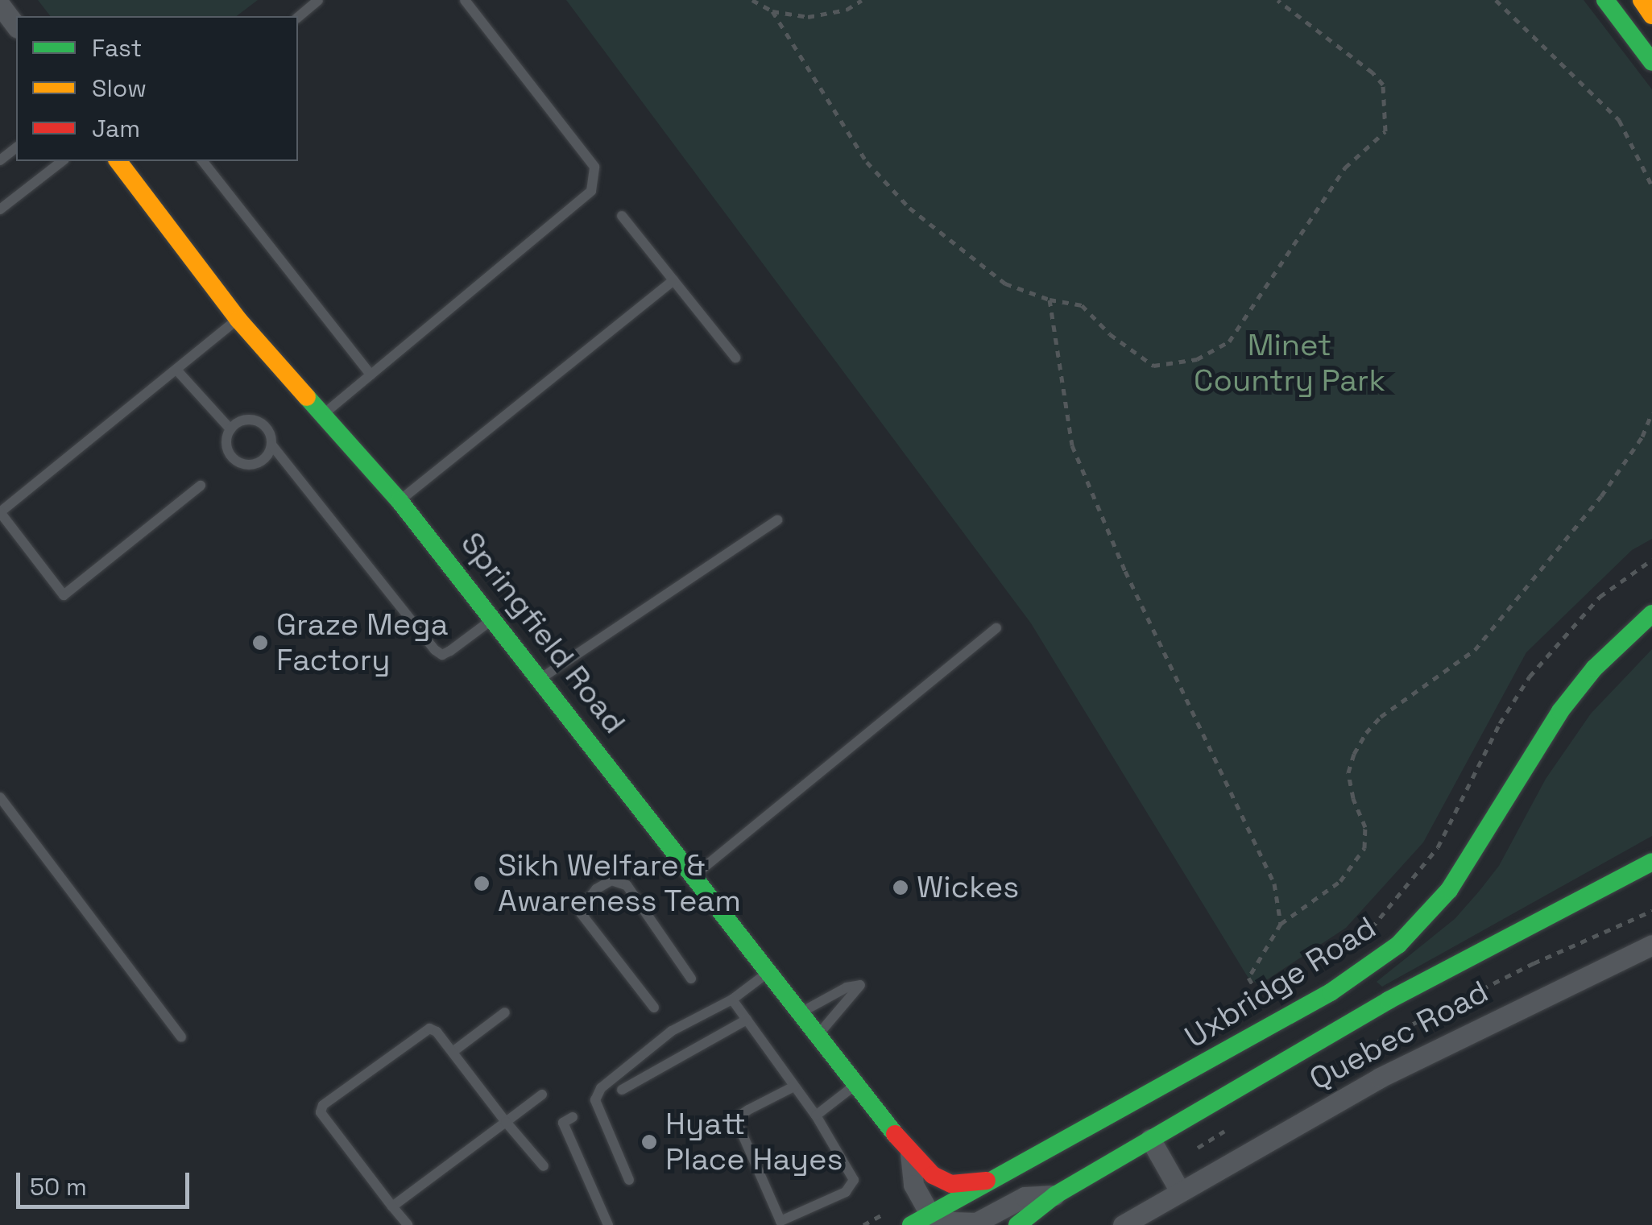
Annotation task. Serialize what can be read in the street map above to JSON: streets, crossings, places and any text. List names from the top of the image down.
{
  "streets": {
    "main road": ["Springfield Road", "Uxbridge Road"],
    "street": ["Quebec Road"]
  },
  "crossings": [
    ["Springfield Road", "Uxbridge Road"]
  ],
  "parks": ["Minet Country Park"],
  "places": [
    "Graze Mega Factory",
    "Sikh Welfare & Awareness Team",
    "Wickes",
    "Hyatt Place Hayes"
  ],
  "legend": ["Fast", "Slow", "Jam"],
  "scale_bar": "50 m"
}
